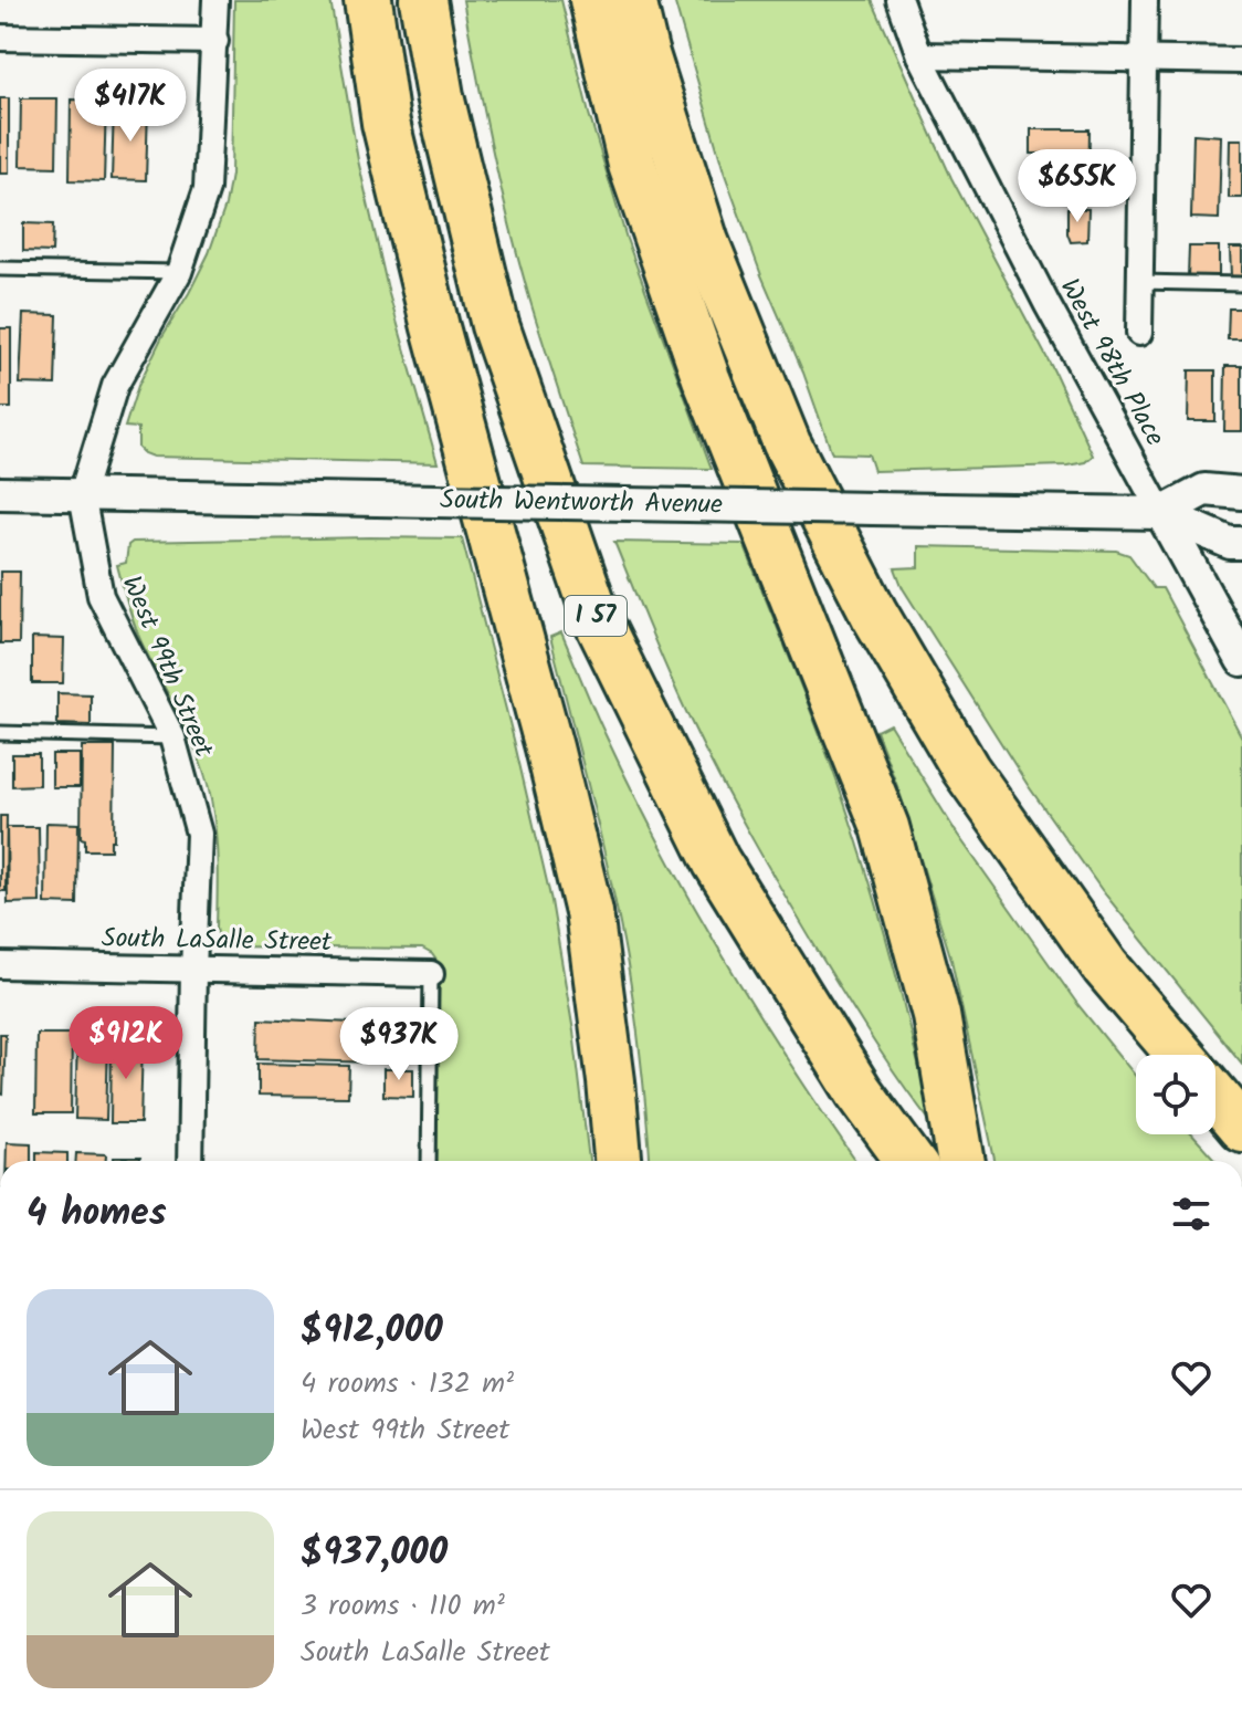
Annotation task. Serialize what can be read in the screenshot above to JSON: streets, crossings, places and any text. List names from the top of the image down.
{
  "streets": {
    "highway": ["I 57"],
    "street": [
      "West 98th Place",
      "South Wentworth Avenue",
      "West 99th Street",
      "South LaSalle Street"
    ]
  },
  "crossings": [
    ["West 98th Place", "South Wentworth Avenue"],
    ["South Wentworth Avenue", "West 99th Street"],
    ["West 99th Street", "South LaSalle Street"]
  ],
  "page": {
    "price": [
      "$417K",
      "$655K",
      "$912K",
      "$937K"
    ],
    "heading": "4 homes",
    "list": [
      {
        "name": "$912,000",
        "note": "4 rooms · 132 m² · West 99th Street"
      },
      {
        "name": "$937,000",
        "note": "3 rooms · 110 m² · South LaSalle Street"
      }
    ]
  }
}
